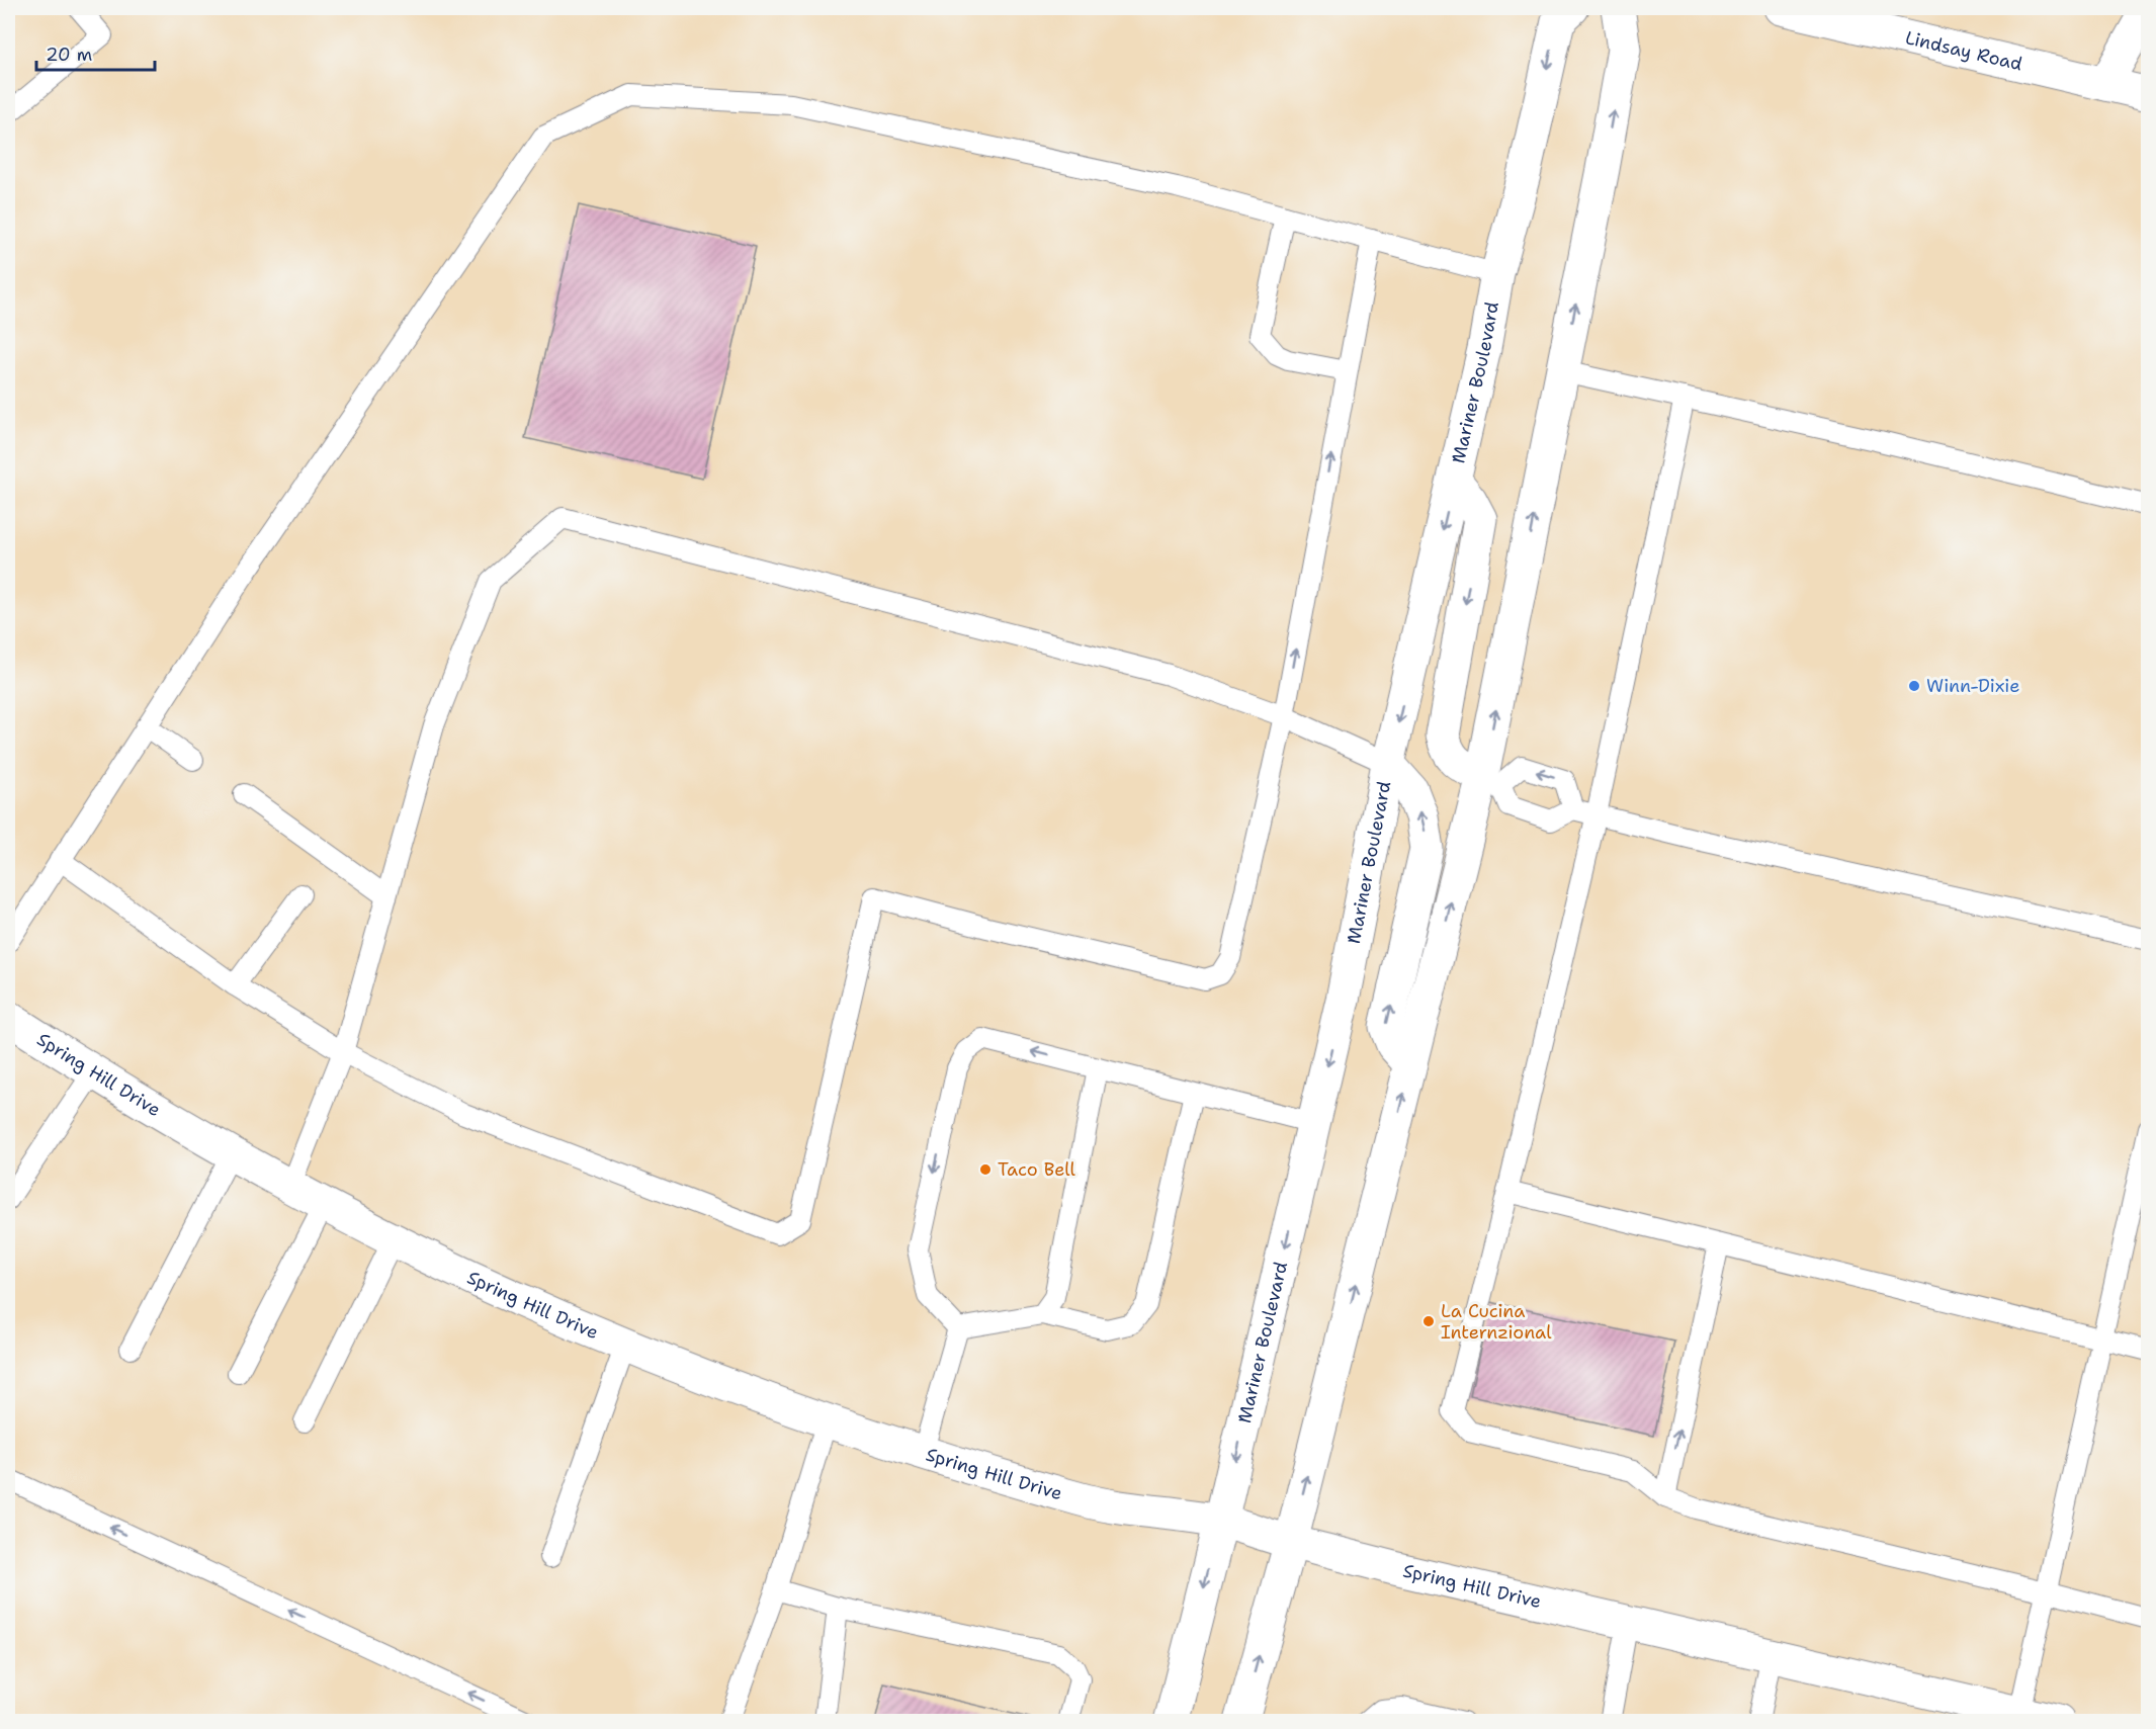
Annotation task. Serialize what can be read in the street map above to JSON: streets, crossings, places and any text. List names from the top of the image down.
{
  "streets": {
    "main road": ["Lindsay Road", "Mariner Boulevard", "Spring Hill Drive"]
  },
  "crossings": [
    ["Mariner Boulevard", "Spring Hill Drive"]
  ],
  "places": ["Winn-Dixie", "Taco Bell", "La Cucina Internzional"],
  "scale_bar": "20 m"
}
